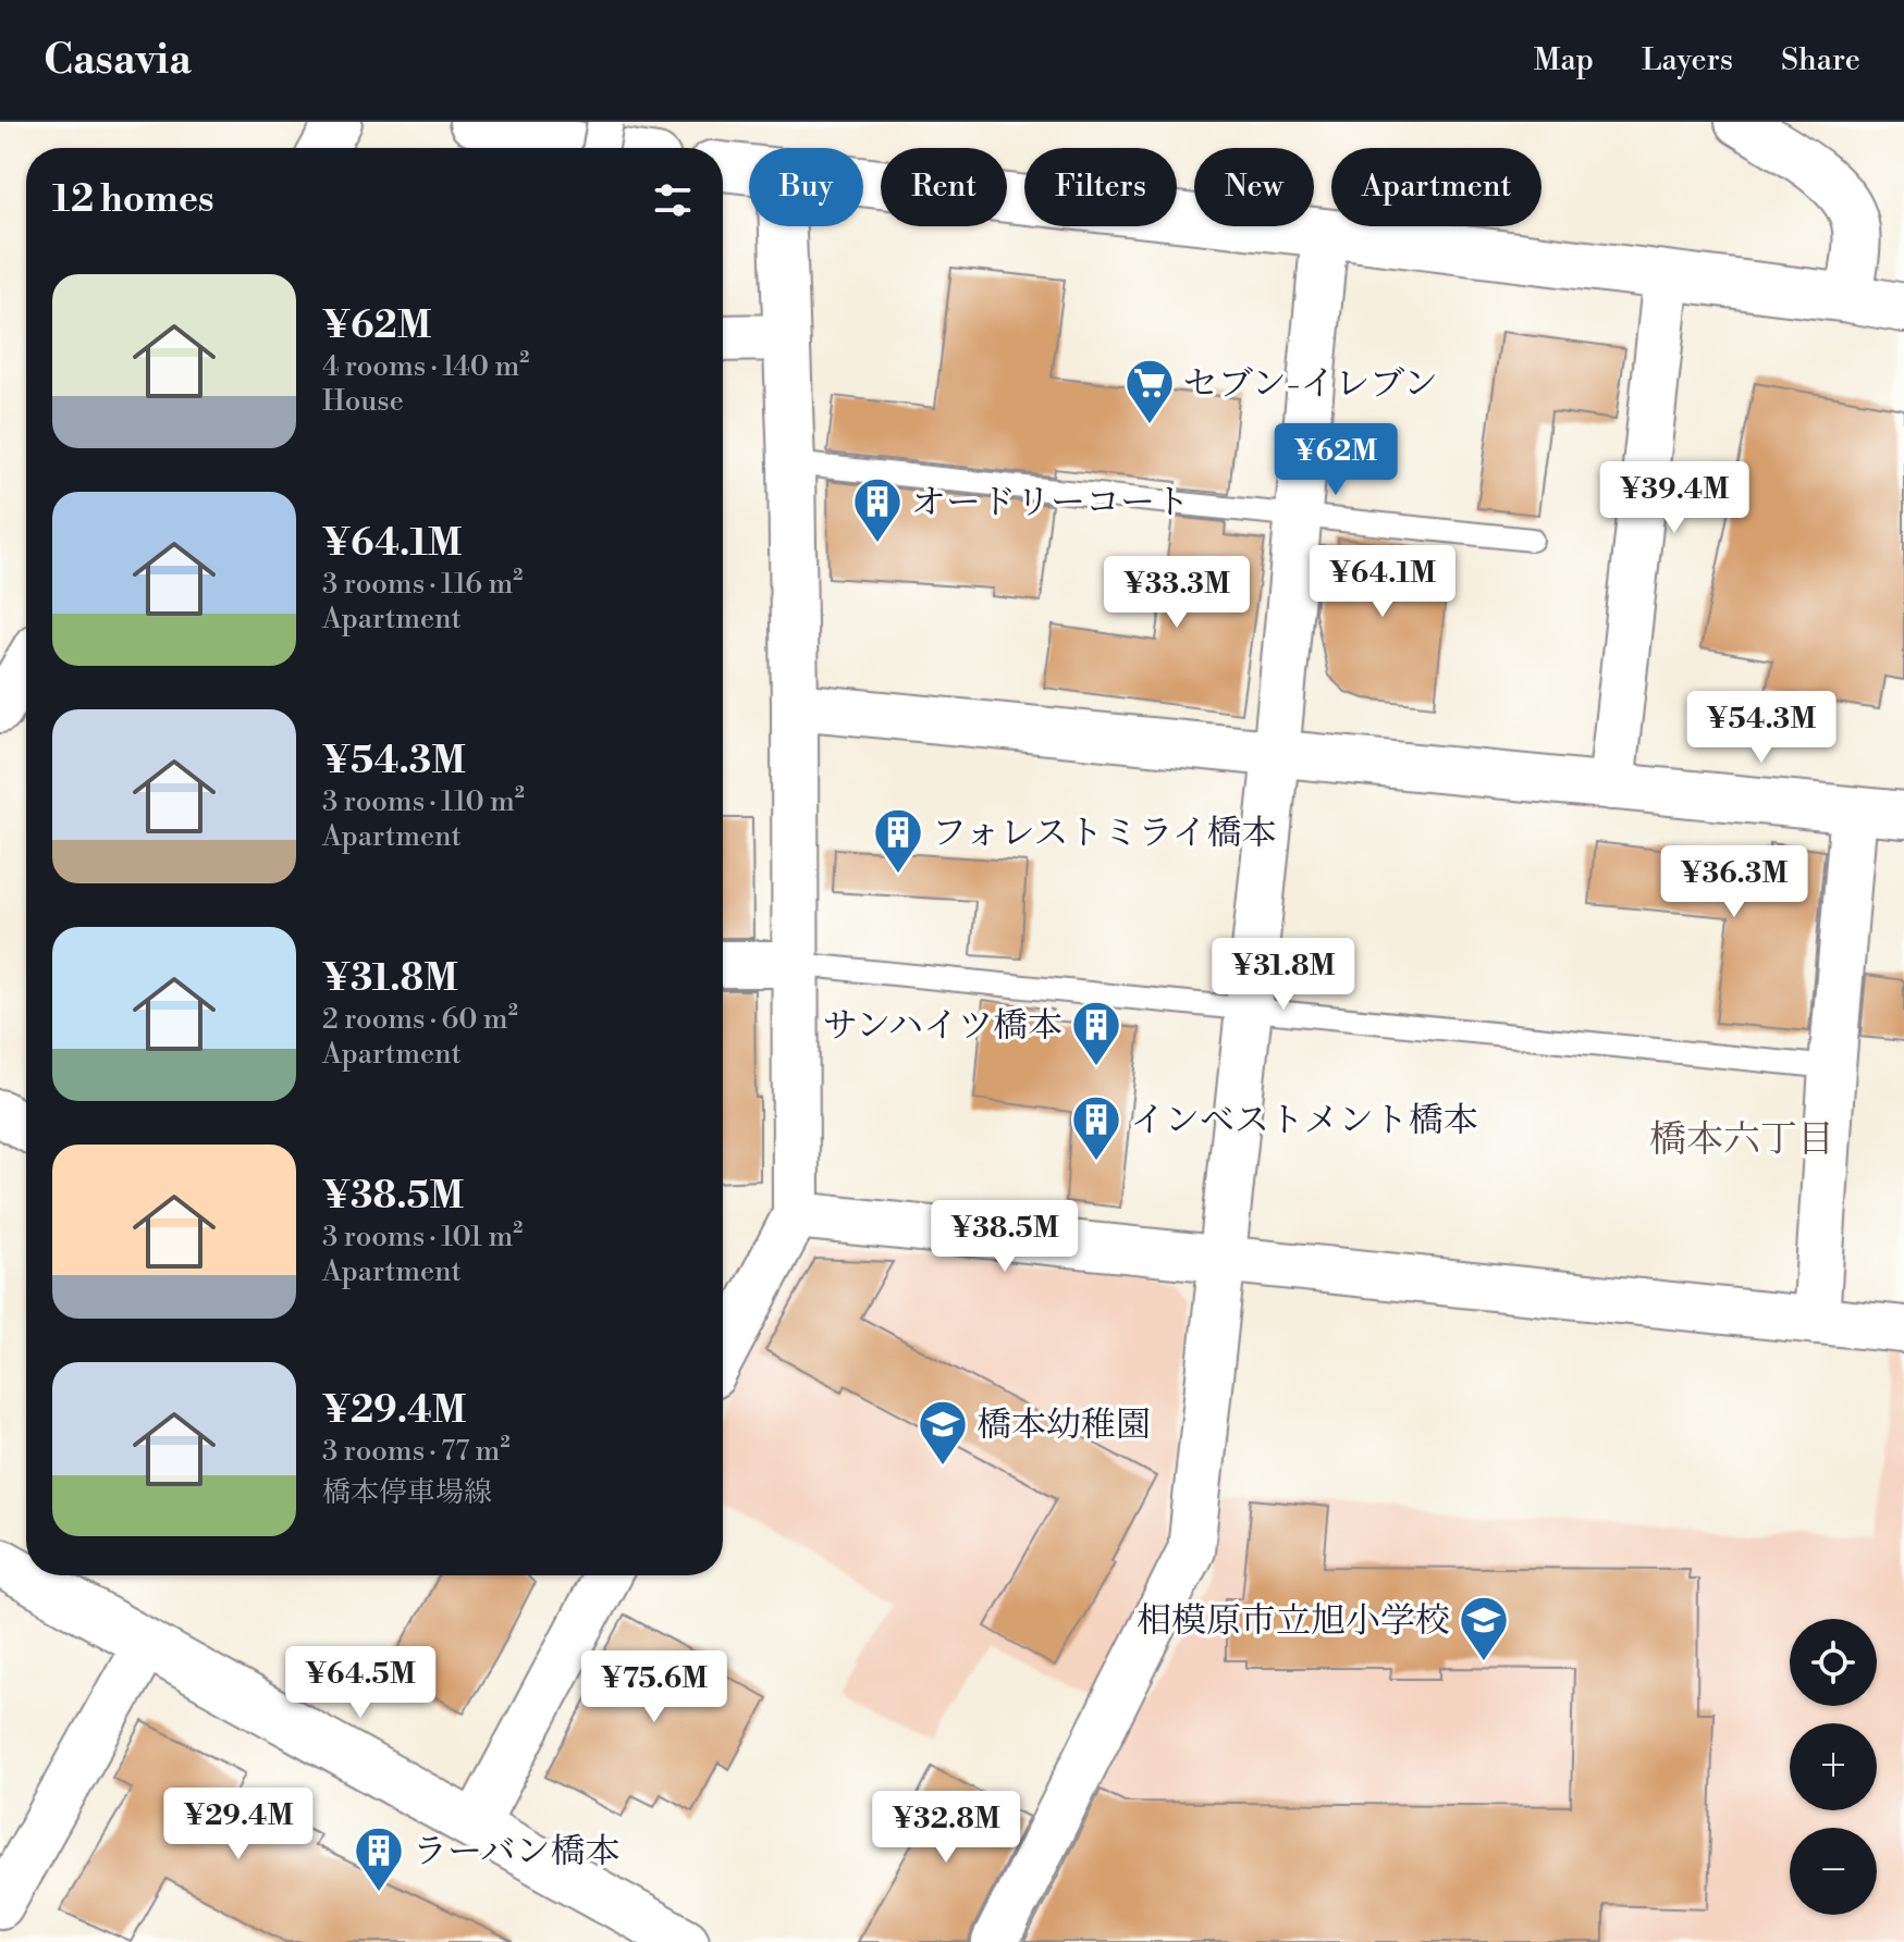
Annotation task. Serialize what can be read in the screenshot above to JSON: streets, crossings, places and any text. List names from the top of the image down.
{
  "districts": ["橋本六丁目"],
  "places": {
    "supermarket": ["セブン-イレブン"],
    "building": [
      "オードリーコート",
      "フォレストミライ橋本",
      "サンハイツ橋本",
      "インベストメント橋本",
      "ラーバン橋本"
    ],
    "school or university": ["橋本幼稚園", "相模原市立旭小学校"]
  },
  "page": {
    "header": "Casavia",
    "nav": ["Map", "Layers", "Share"],
    "chip": [
      "Buy",
      "Rent",
      "Filters",
      "New",
      "Apartment"
    ],
    "heading": "12 homes",
    "list": [
      {
        "name": "¥62M",
        "note": "4 rooms · 140 m² · House"
      },
      {
        "name": "¥64.1M",
        "note": "3 rooms · 116 m² · Apartment"
      },
      {
        "name": "¥54.3M",
        "note": "3 rooms · 110 m² · Apartment"
      },
      {
        "name": "¥31.8M",
        "note": "2 rooms · 60 m² · Apartment"
      },
      {
        "name": "¥38.5M",
        "note": "3 rooms · 101 m² · Apartment"
      },
      {
        "name": "¥29.4M",
        "note": "3 rooms · 77 m² · 橋本停車場線"
      }
    ],
    "price": [
      "¥62M",
      "¥39.4M",
      "¥64.1M",
      "¥33.3M",
      "¥54.3M",
      "¥36.3M",
      "¥31.8M",
      "¥38.5M",
      "¥64.5M",
      "¥75.6M",
      "¥29.4M",
      "¥32.8M"
    ],
    "map_buttons": ["+", "−"]
  }
}
